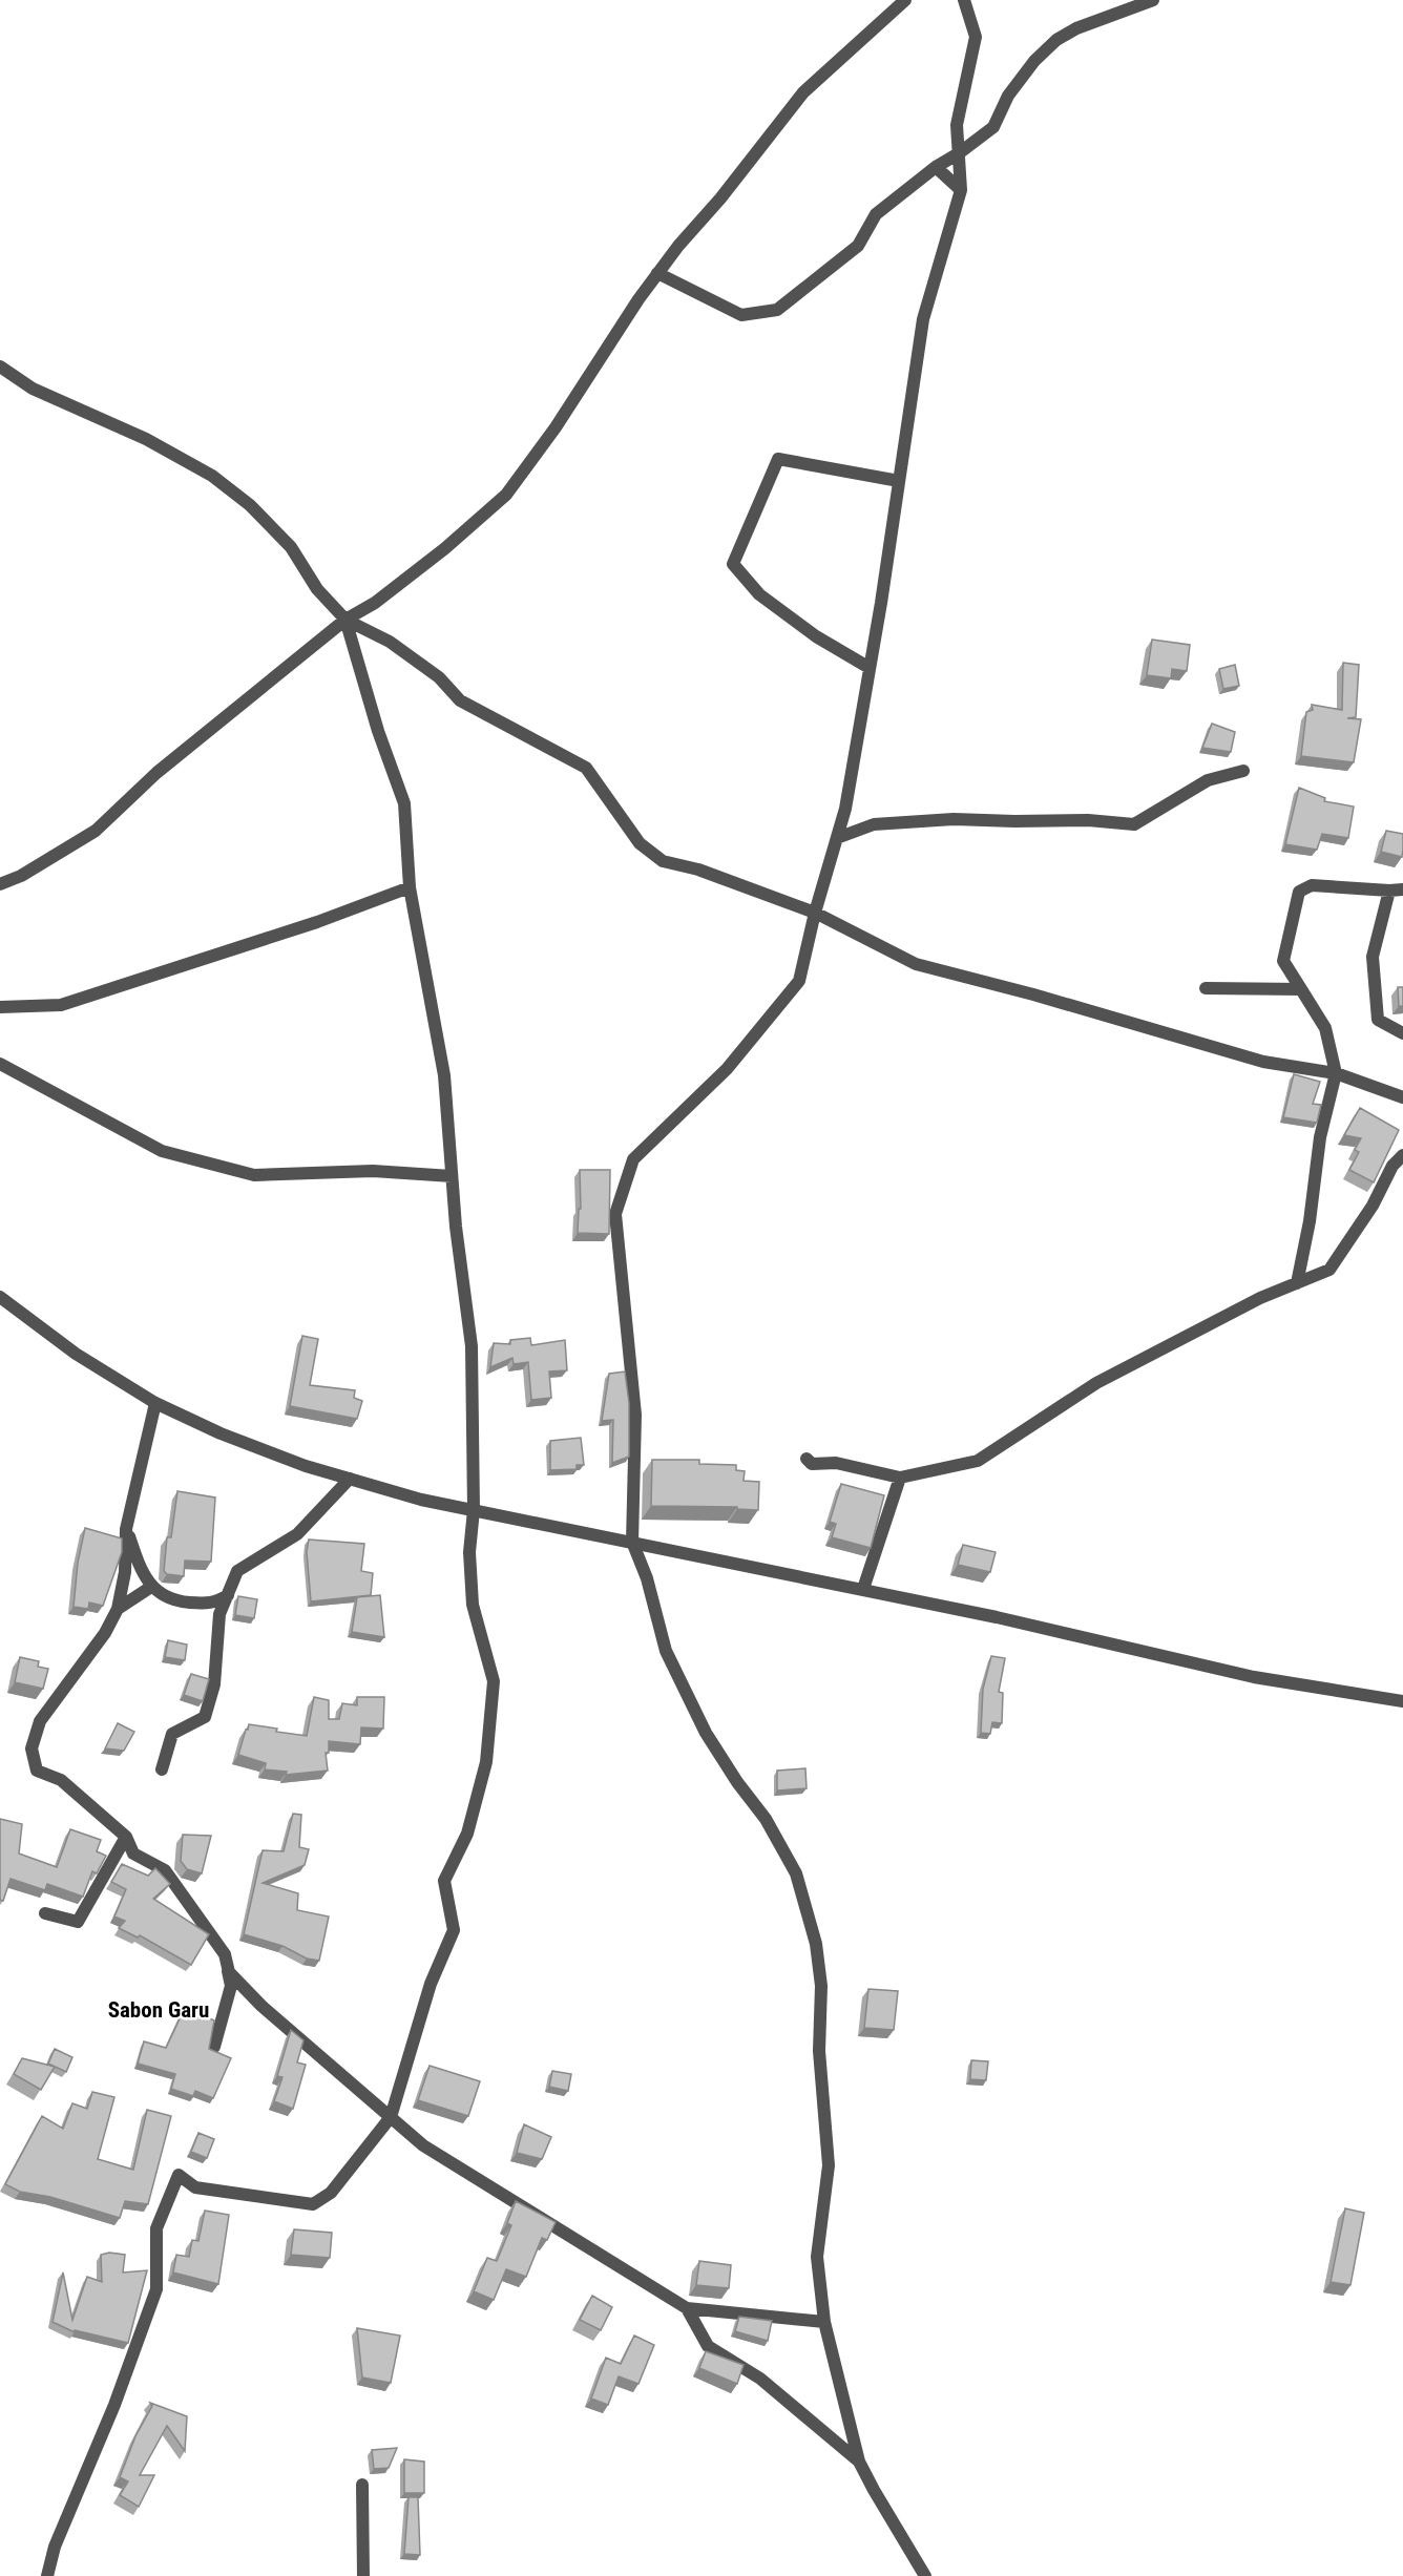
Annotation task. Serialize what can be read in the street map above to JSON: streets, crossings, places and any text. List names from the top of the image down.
{
  "districts": ["Sabon Garu"]
}
